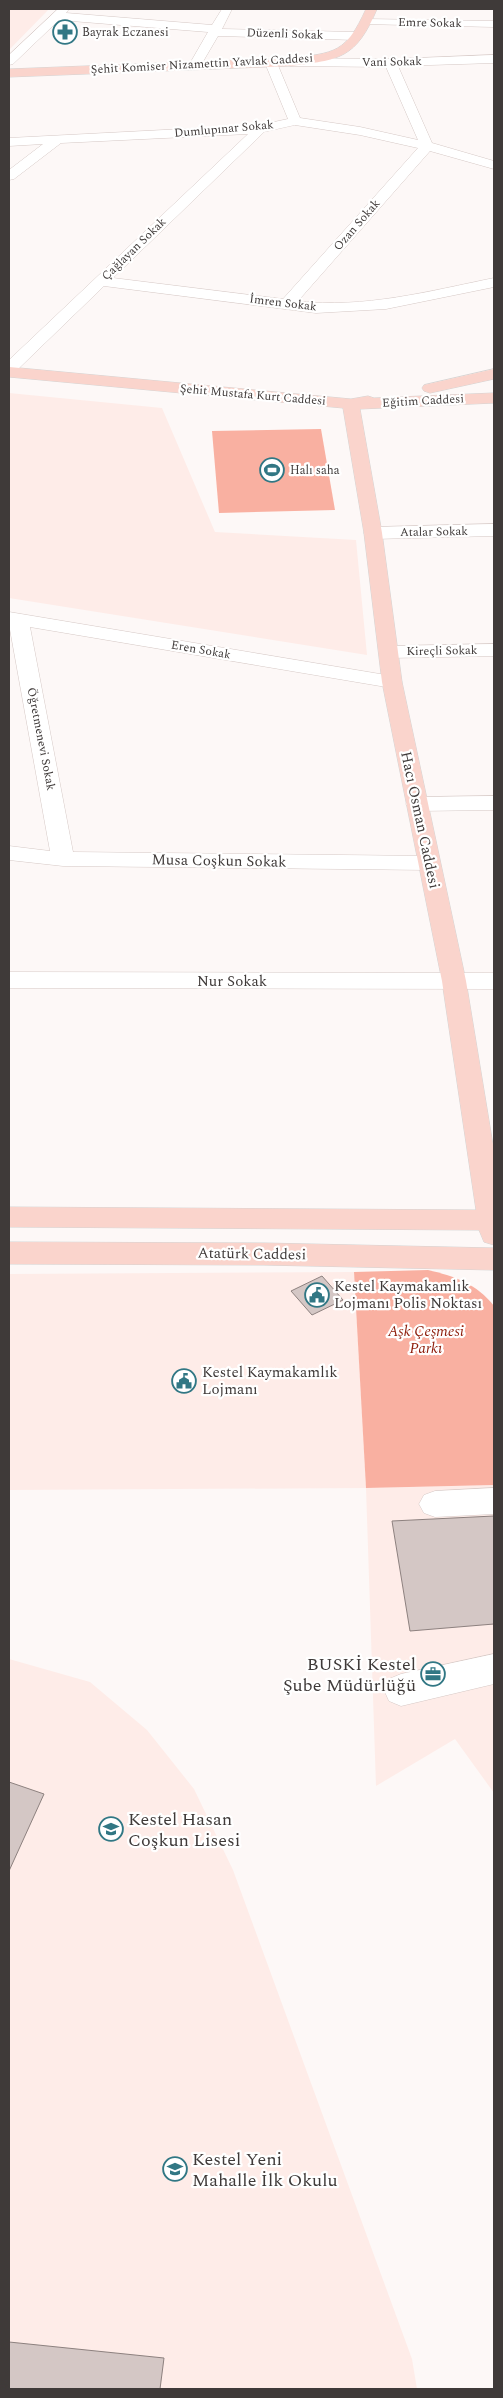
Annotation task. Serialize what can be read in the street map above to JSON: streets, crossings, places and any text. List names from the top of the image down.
{
  "streets": {
    "main road": [
      "Şehit Komiser Nizamettin Yavlak Caddesi",
      "Şehit Mustafa Kurt Caddesi",
      "Eğitim Caddesi",
      "Hacı Osman Caddesi",
      "Atatürk Caddesi"
    ],
    "street": [
      "Emre Sokak",
      "Düzenli Sokak",
      "Vani Sokak",
      "Dumlupınar Sokak",
      "Ozan Sokak",
      "Çağlayan Sokak",
      "İmren Sokak",
      "Atalar Sokak",
      "Eren Sokak",
      "Kireçli Sokak",
      "Öğretmenevi Sokak",
      "Musa Coşkun Sokak",
      "Nur Sokak"
    ]
  },
  "crossings": [
    ["Emre Sokak", "Şehit Komiser Nizamettin Yavlak Caddesi"],
    ["Düzenli Sokak", "Şehit Komiser Nizamettin Yavlak Caddesi"],
    ["Vani Sokak", "Şehit Komiser Nizamettin Yavlak Caddesi"],
    ["Dumlupınar Sokak", "Ozan Sokak"],
    ["Dumlupınar Sokak", "Çağlayan Sokak"],
    ["Ozan Sokak", "İmren Sokak"],
    ["Çağlayan Sokak", "İmren Sokak"],
    ["Çağlayan Sokak", "Şehit Mustafa Kurt Caddesi"],
    ["Şehit Mustafa Kurt Caddesi", "Eğitim Caddesi"],
    ["Şehit Mustafa Kurt Caddesi", "Hacı Osman Caddesi"],
    ["Eğitim Caddesi", "Hacı Osman Caddesi"],
    ["Atalar Sokak", "Hacı Osman Caddesi"],
    ["Eren Sokak", "Öğretmenevi Sokak"],
    ["Eren Sokak", "Hacı Osman Caddesi"],
    ["Kireçli Sokak", "Hacı Osman Caddesi"],
    ["Öğretmenevi Sokak", "Musa Coşkun Sokak"],
    ["Hacı Osman Caddesi", "Musa Coşkun Sokak"],
    ["Hacı Osman Caddesi", "Nur Sokak"]
  ],
  "parks": ["Aşk Çeşmesi Parkı"],
  "places": {
    "pharmacy": ["Bayrak Eczanesi"],
    "sports": ["Halı saha"],
    "public building": ["Kestel Kaymakamlık Lojmanı Polis Noktası", "Kestel Kaymakamlık Lojmanı"],
    "office": ["BUSKİ Kestel Şube Müdürlüğü"],
    "school or university": ["Kestel Hasan Coşkun Lisesi", "Kestel Yeni Mahalle İlk Okulu"]
  }
}
